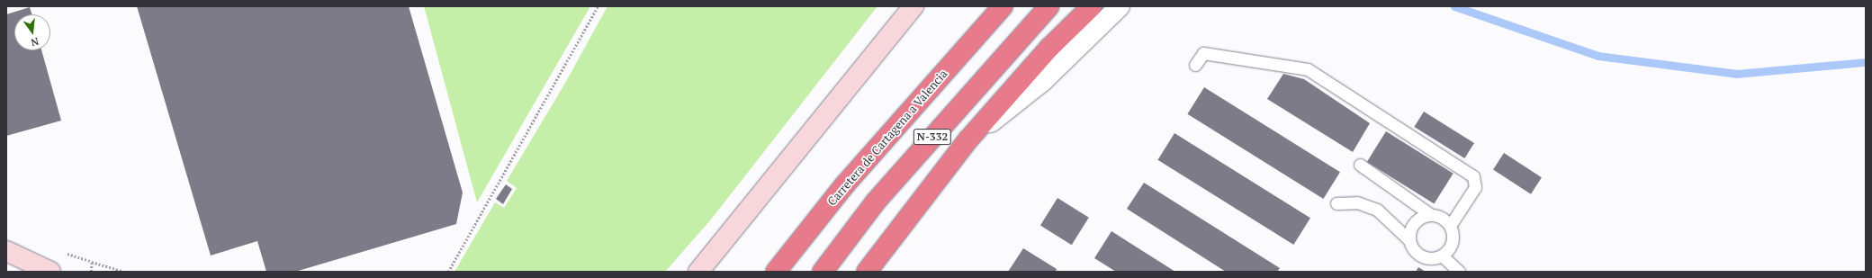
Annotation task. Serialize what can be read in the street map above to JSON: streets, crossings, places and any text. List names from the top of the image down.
{
  "streets": {
    "highway": ["N-332", "Carretera de Cartagena a Valencia"]
  },
  "north": "bottom"
}
